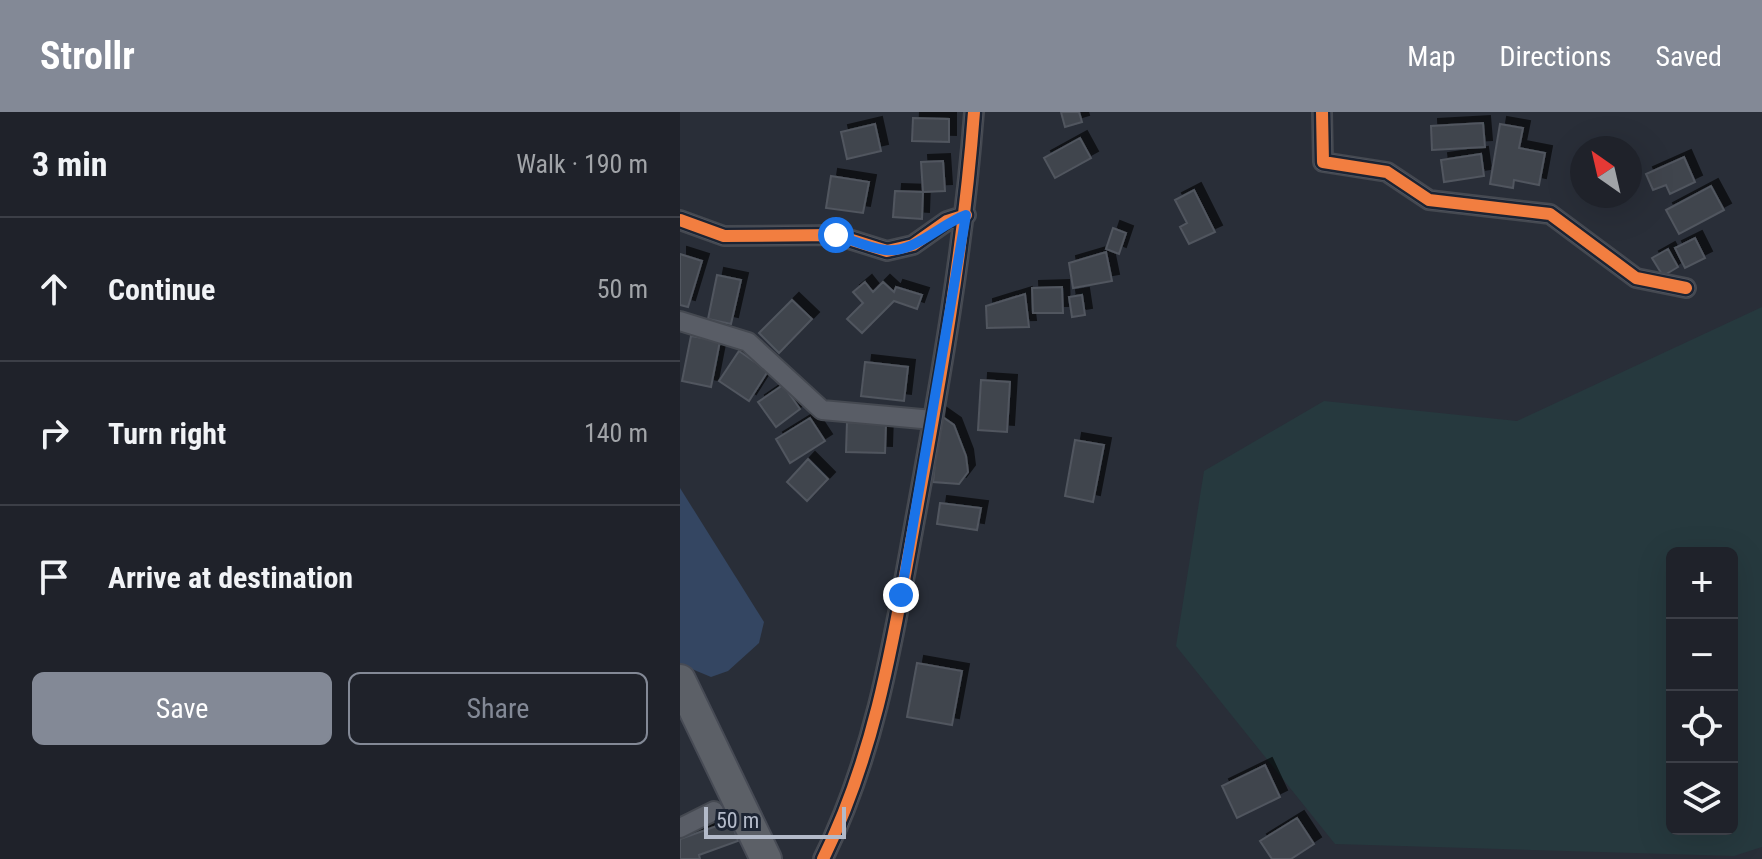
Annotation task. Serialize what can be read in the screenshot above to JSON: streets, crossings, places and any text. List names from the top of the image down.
{
  "scale_bar": "50 m",
  "north": "top left",
  "page": {
    "header": "Strollr",
    "nav": ["Map", "Directions", "Saved"],
    "heading": ["3 min", "Walk · 190 m"],
    "list": [
      ["Continue", "50 m"],
      ["Turn right", "140 m"],
      "Arrive at destination"
    ],
    "map_buttons": ["+", "−"],
    "buttons": ["Save", "Share"],
    "scale": "50 m"
  }
}
